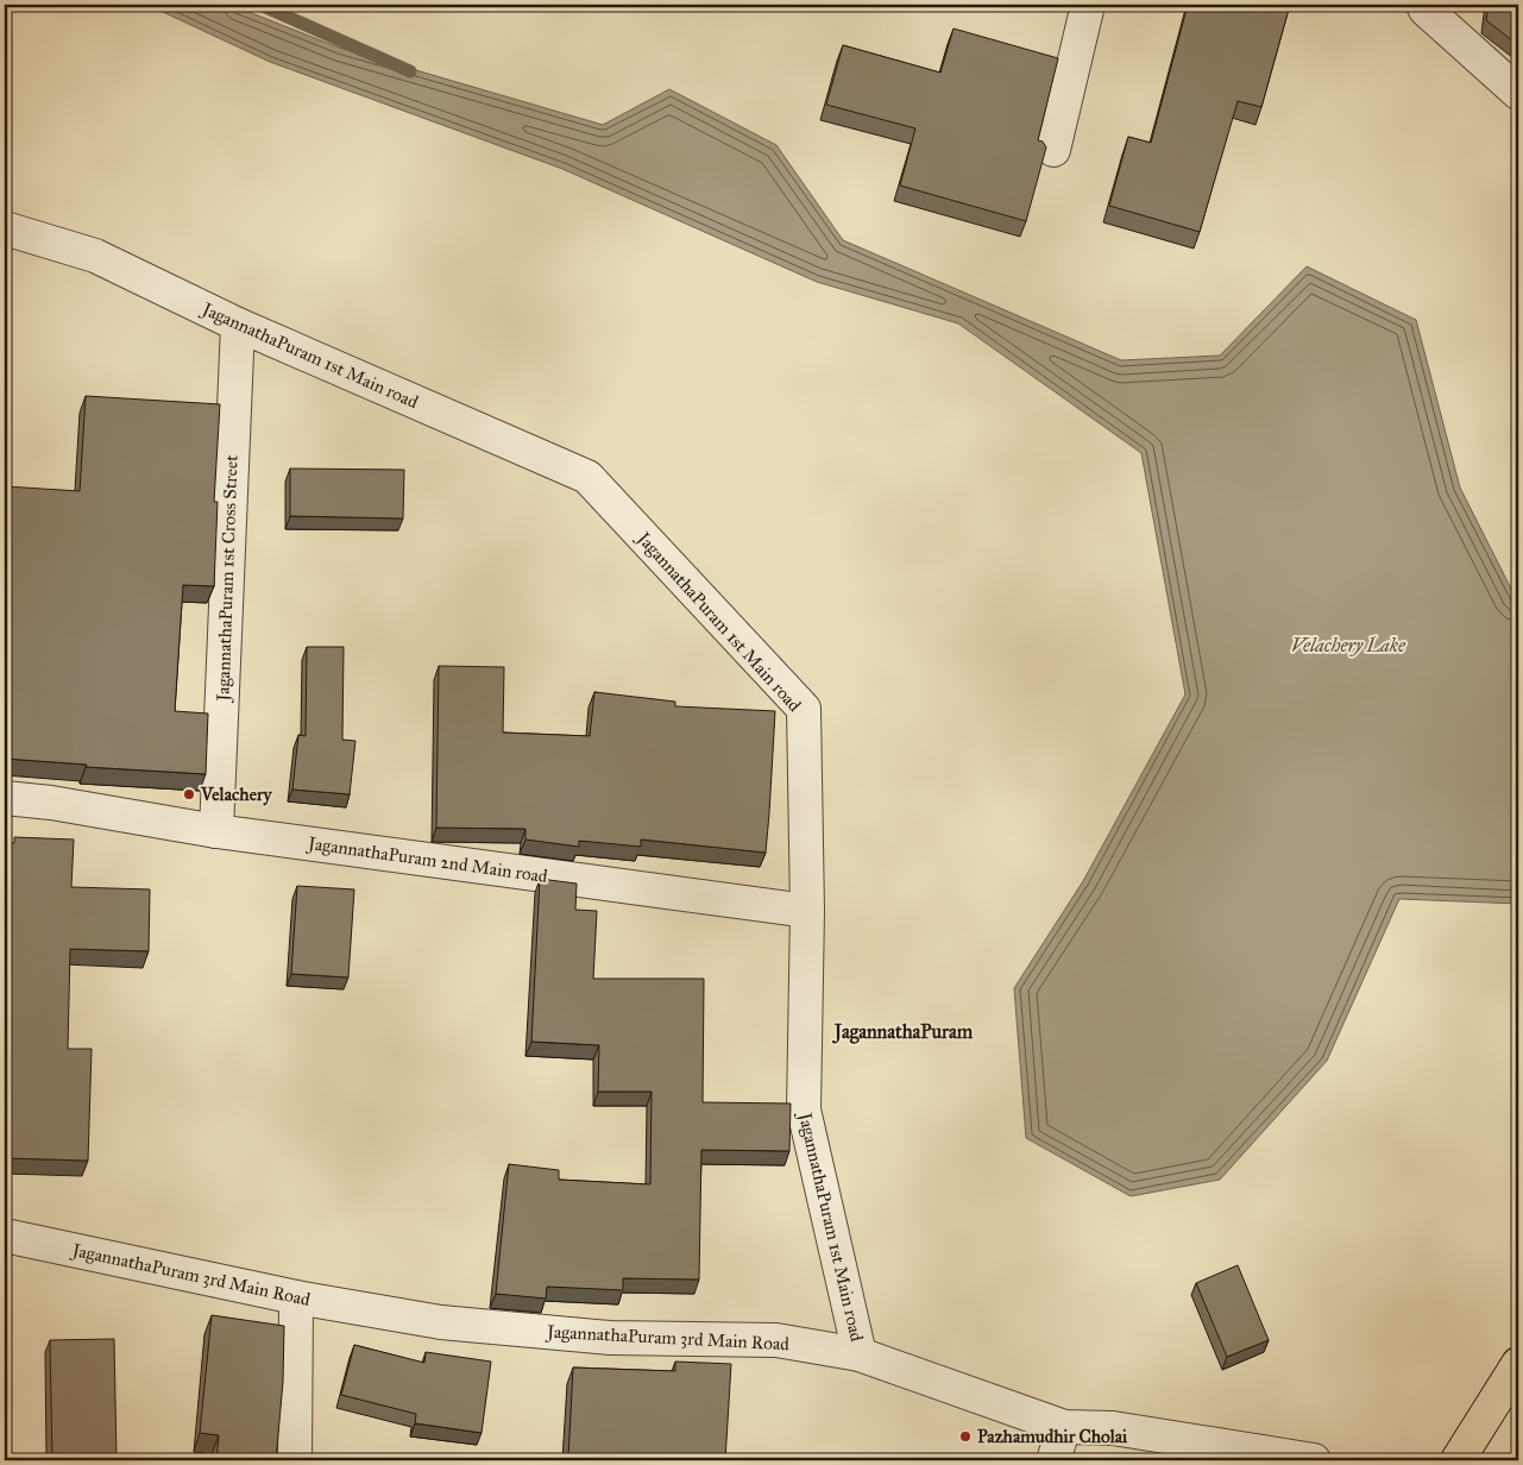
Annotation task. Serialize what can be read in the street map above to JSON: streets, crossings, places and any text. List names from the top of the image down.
{
  "streets": {
    "street": [
      "JagannathaPuram 1st Main road",
      "JagannathaPuram 1st Cross Street",
      "JagannathaPuram 2nd Main road",
      "JagannathaPuram 3rd Main Road"
    ]
  },
  "crossings": [
    ["JagannathaPuram 1st Main road", "JagannathaPuram 1st Cross Street"],
    ["JagannathaPuram 1st Main road", "JagannathaPuram 2nd Main road"],
    ["JagannathaPuram 1st Main road", "JagannathaPuram 3rd Main Road"],
    ["JagannathaPuram 1st Cross Street", "JagannathaPuram 2nd Main road"]
  ],
  "districts": ["JagannathaPuram"],
  "water": ["Velachery Lake"],
  "places": ["Velachery", "Pazhamudhir Cholai"]
}
